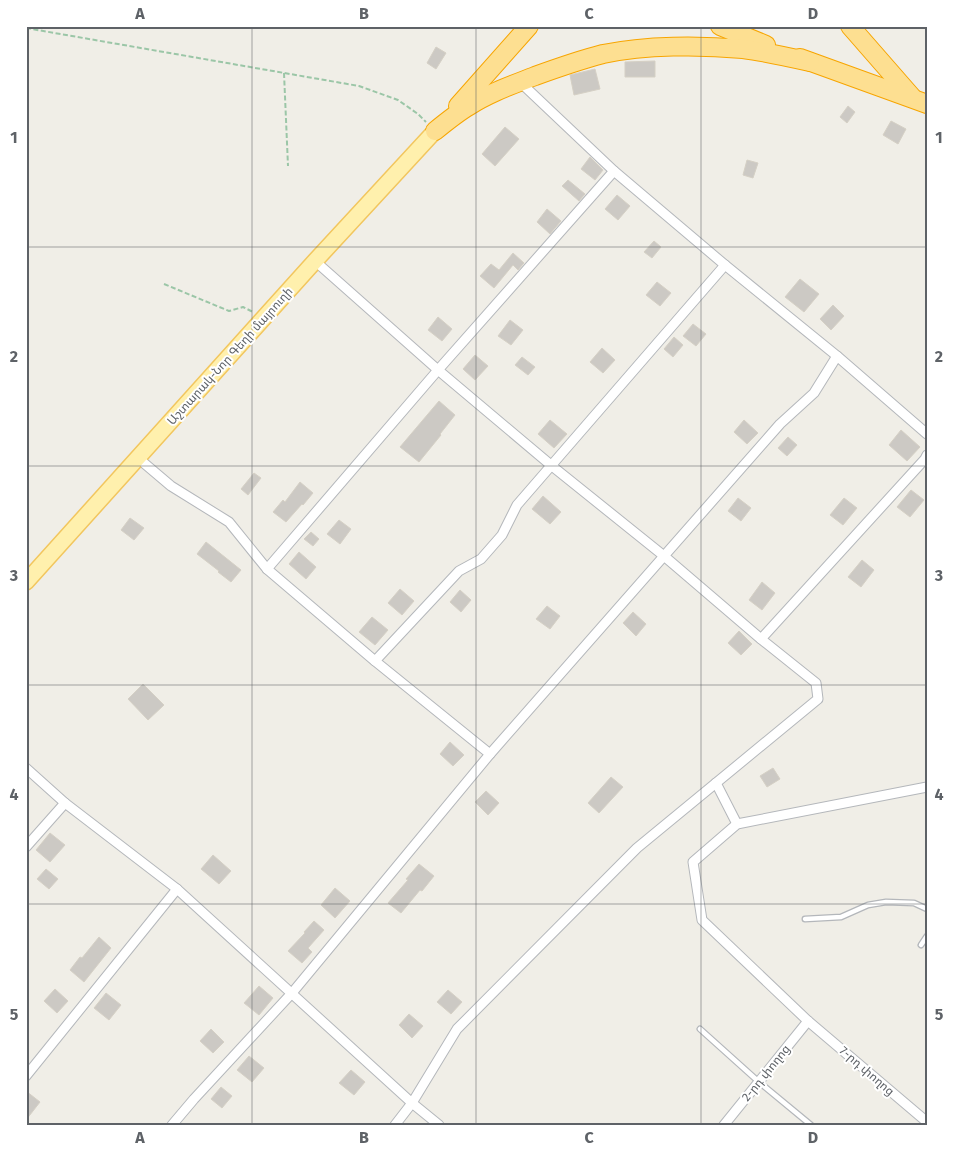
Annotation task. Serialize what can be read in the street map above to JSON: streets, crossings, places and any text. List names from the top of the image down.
{
  "streets": {
    "main road": ["Աշտարակ-Նոր Գեղի մայրուղի"],
    "street": ["7-րդ փողոց", "2-րդ փողոց"]
  },
  "crossings": [
    ["7-րդ փողոց", "2-րդ փողոց"]
  ],
  "grid": {
    "columns": [
      "A",
      "B",
      "C",
      "D"
    ],
    "rows": [
      "1",
      "2",
      "3",
      "4",
      "5"
    ]
  }
}
